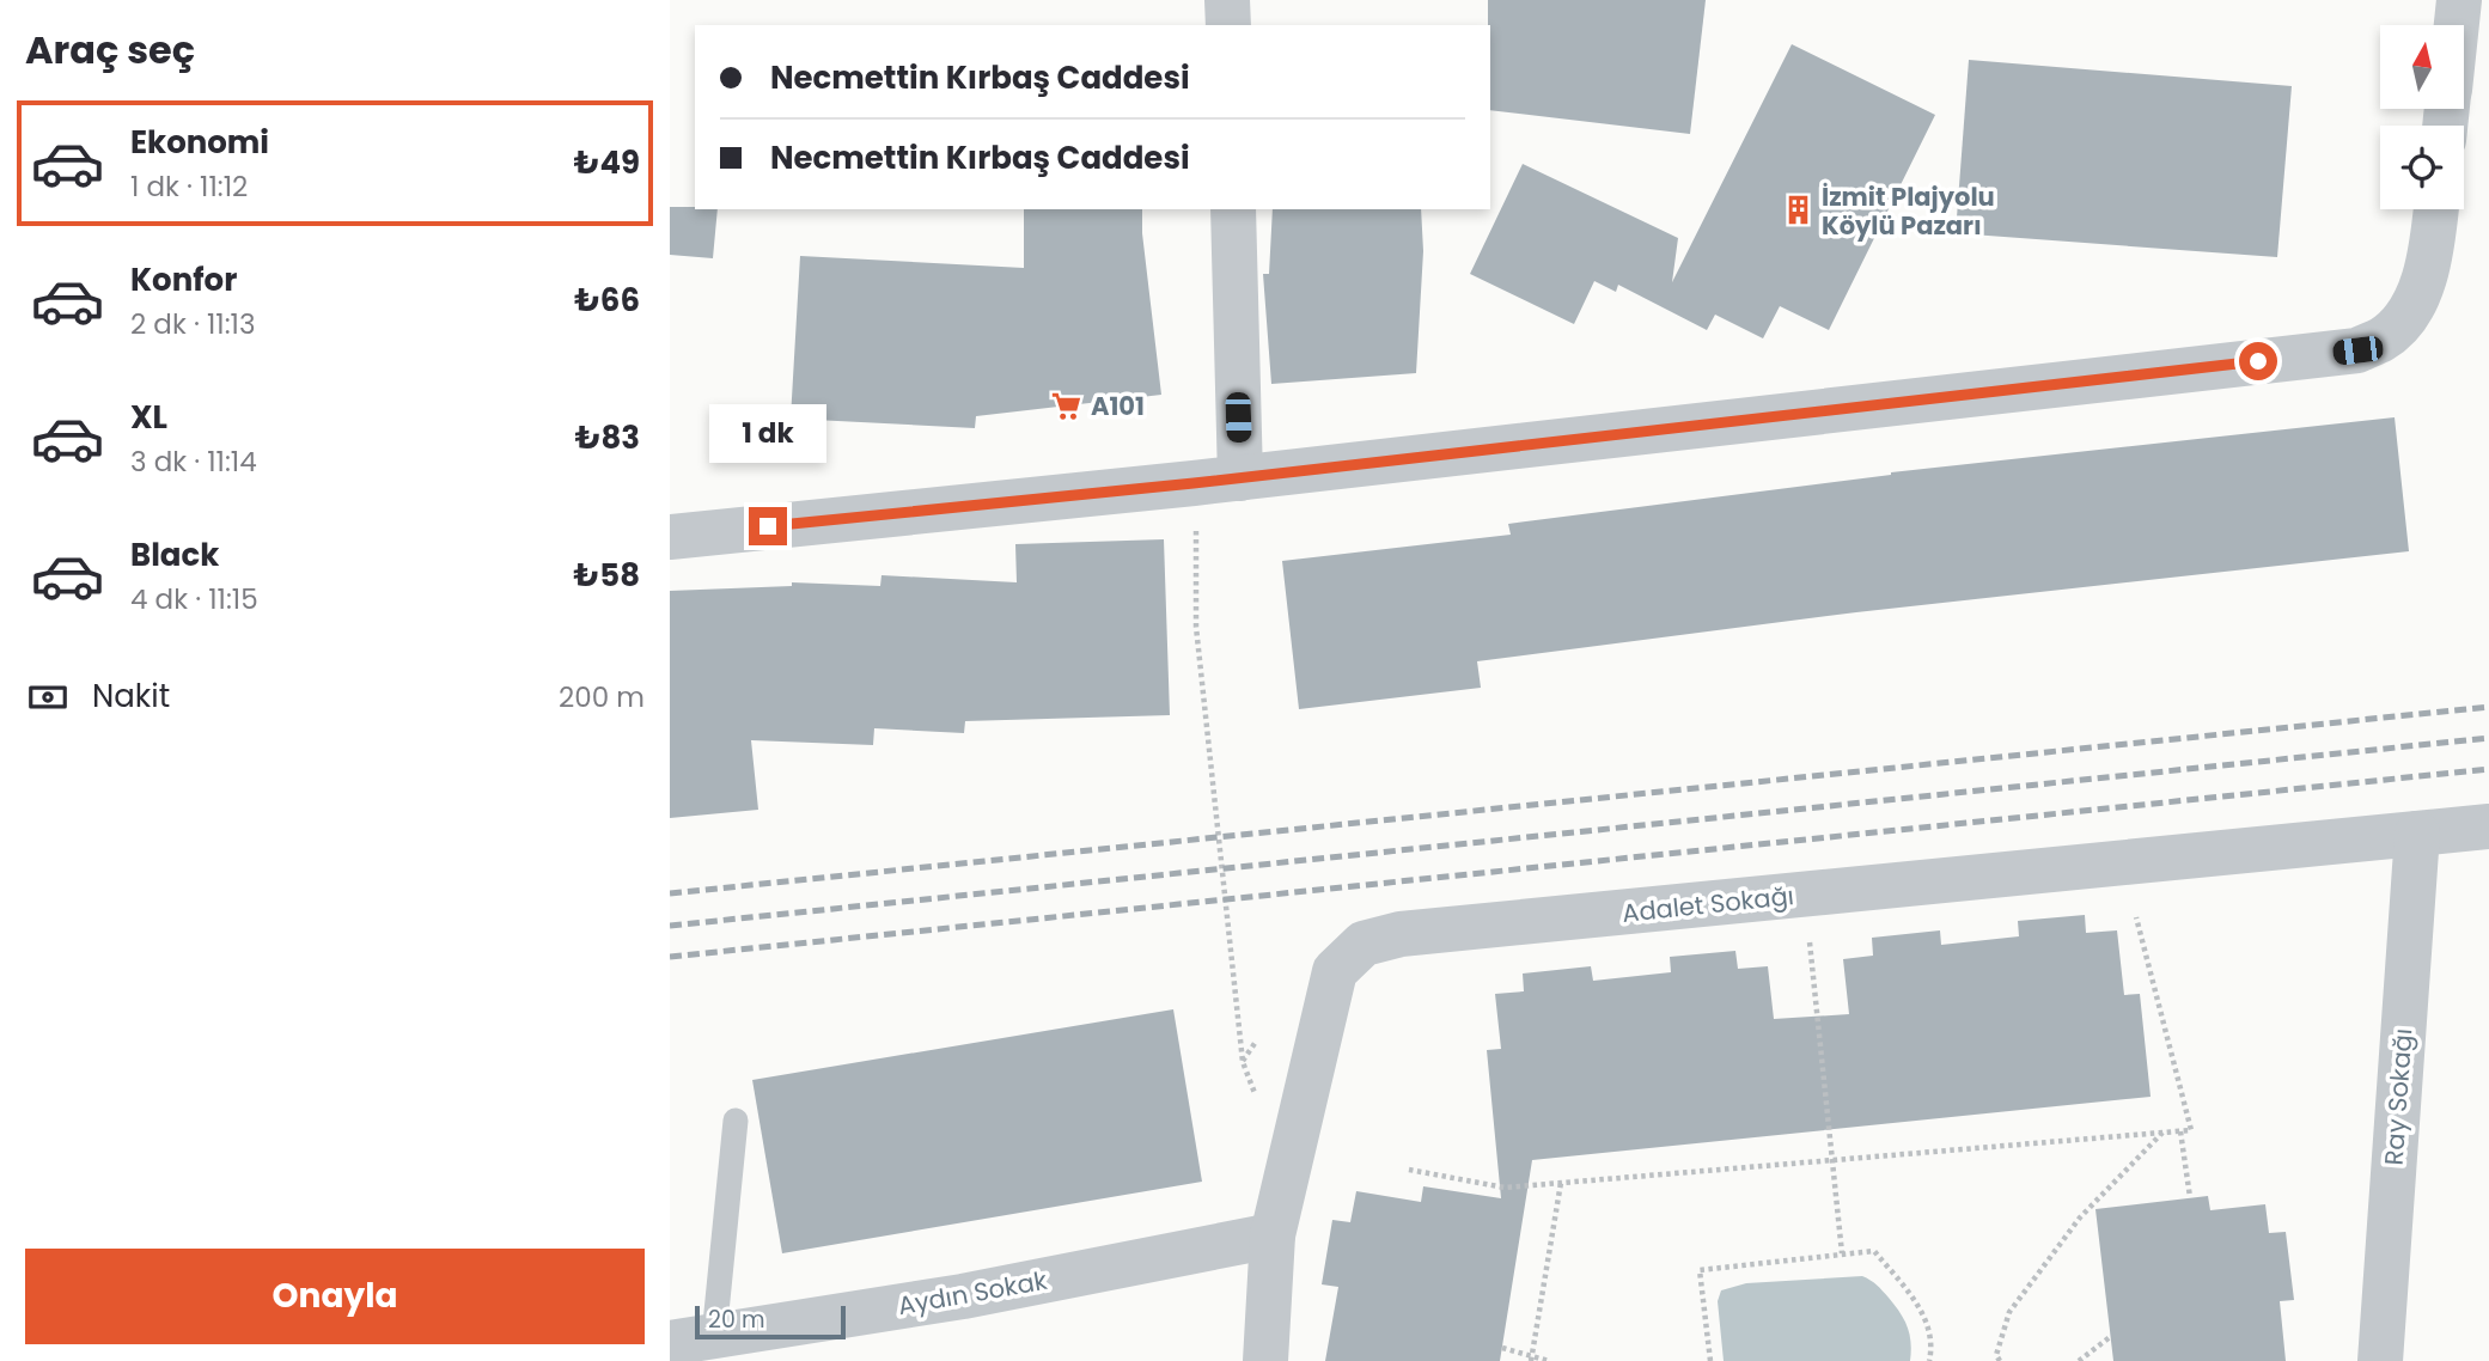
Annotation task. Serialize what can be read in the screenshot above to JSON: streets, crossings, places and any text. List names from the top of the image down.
{
  "streets": {
    "street": ["Adalet Sokağı", "Ray Sokağı", "Aydın Sokak"]
  },
  "crossings": [
    ["Adalet Sokağı", "Ray Sokağı"],
    ["Adalet Sokağı", "Aydın Sokak"]
  ],
  "places": {
    "building": ["İzmit Plajyolu Köylü Pazarı"],
    "supermarket": ["A101"]
  },
  "scale_bar": "20 m",
  "north": "top",
  "page": {
    "heading": "Araç seç",
    "banner": ["Necmettin Kırbaş Caddesi", "Necmettin Kırbaş Caddesi"],
    "list": [
      {
        "name": "Ekonomi",
        "note": "1 dk · 11:12",
        "value": "₺49"
      },
      {
        "name": "Konfor",
        "note": "2 dk · 11:13",
        "value": "₺66"
      },
      {
        "name": "XL",
        "note": "3 dk · 11:14",
        "value": "₺83"
      },
      {
        "name": "Black",
        "note": "4 dk · 11:15",
        "value": "₺58"
      }
    ],
    "bubble": "1 dk",
    "pay": ["Nakit", "200 m"],
    "buttons": "Onayla",
    "scale": "20 m"
  }
}
